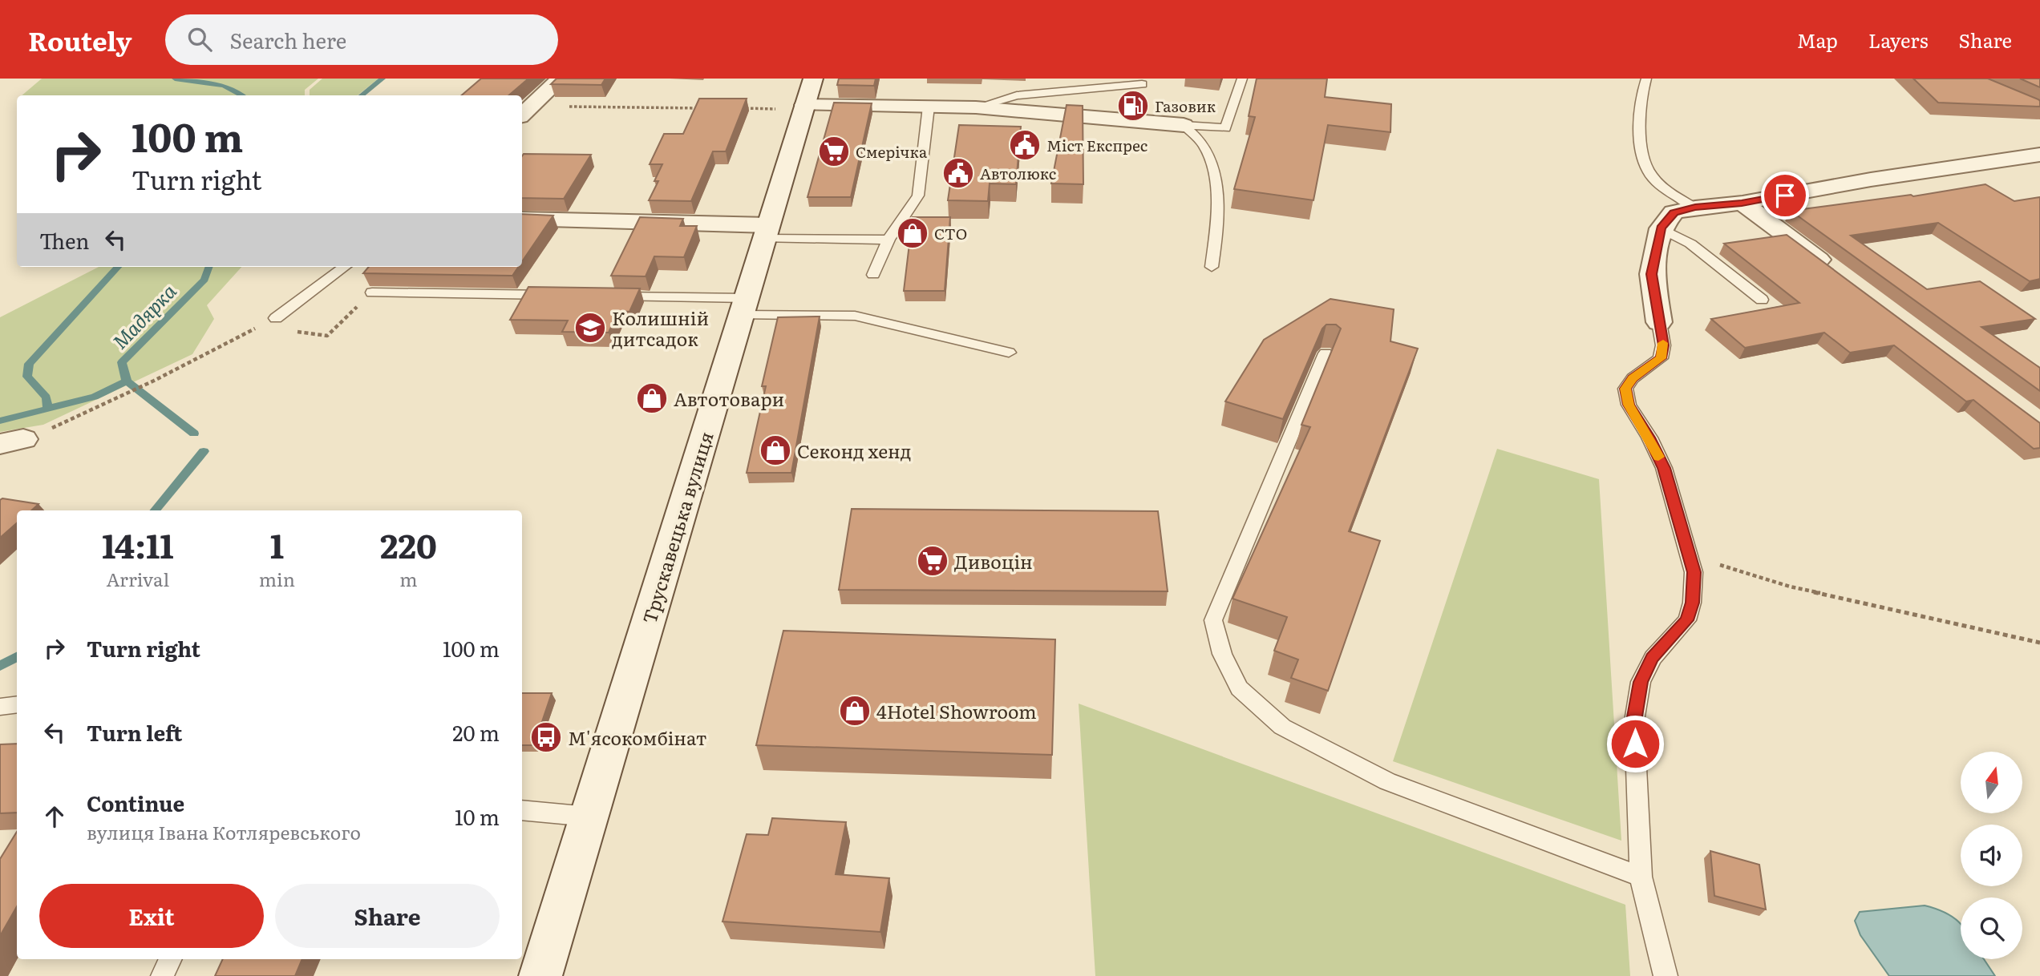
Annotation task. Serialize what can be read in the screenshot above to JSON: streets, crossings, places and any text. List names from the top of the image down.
{
  "streets": {
    "street": ["Трускавецька вулиця"]
  },
  "water": ["Мадярка"],
  "places": {
    "fuel station": ["Газовик"],
    "public building": ["Міст Експрес", "Автолюкс"],
    "supermarket": ["Смерічка", "Дивоцін"],
    "shop": [
      "СТО",
      "Автотовари",
      "Секонд хенд",
      "4Hotel Showroom"
    ],
    "school or university": ["Колишній дитсадок"],
    "bus stop": ["М'ясокомбінат"]
  },
  "north": "top",
  "page": {
    "header": "Routely",
    "search": "Search here",
    "nav": ["Map", "Layers", "Share"],
    "turn": ["100 m", "Turn right"],
    "then": "Then",
    "eta": [
      "14:11",
      "Arrival",
      "1",
      "min",
      "220",
      "m"
    ],
    "list": [
      {
        "name": "Turn right",
        "value": "100 m"
      },
      {
        "name": "Turn left",
        "value": "20 m"
      },
      {
        "name": "Continue",
        "note": "вулиця Івана Котляревського",
        "value": "10 m"
      }
    ],
    "buttons": ["Exit", "Share"]
  }
}
